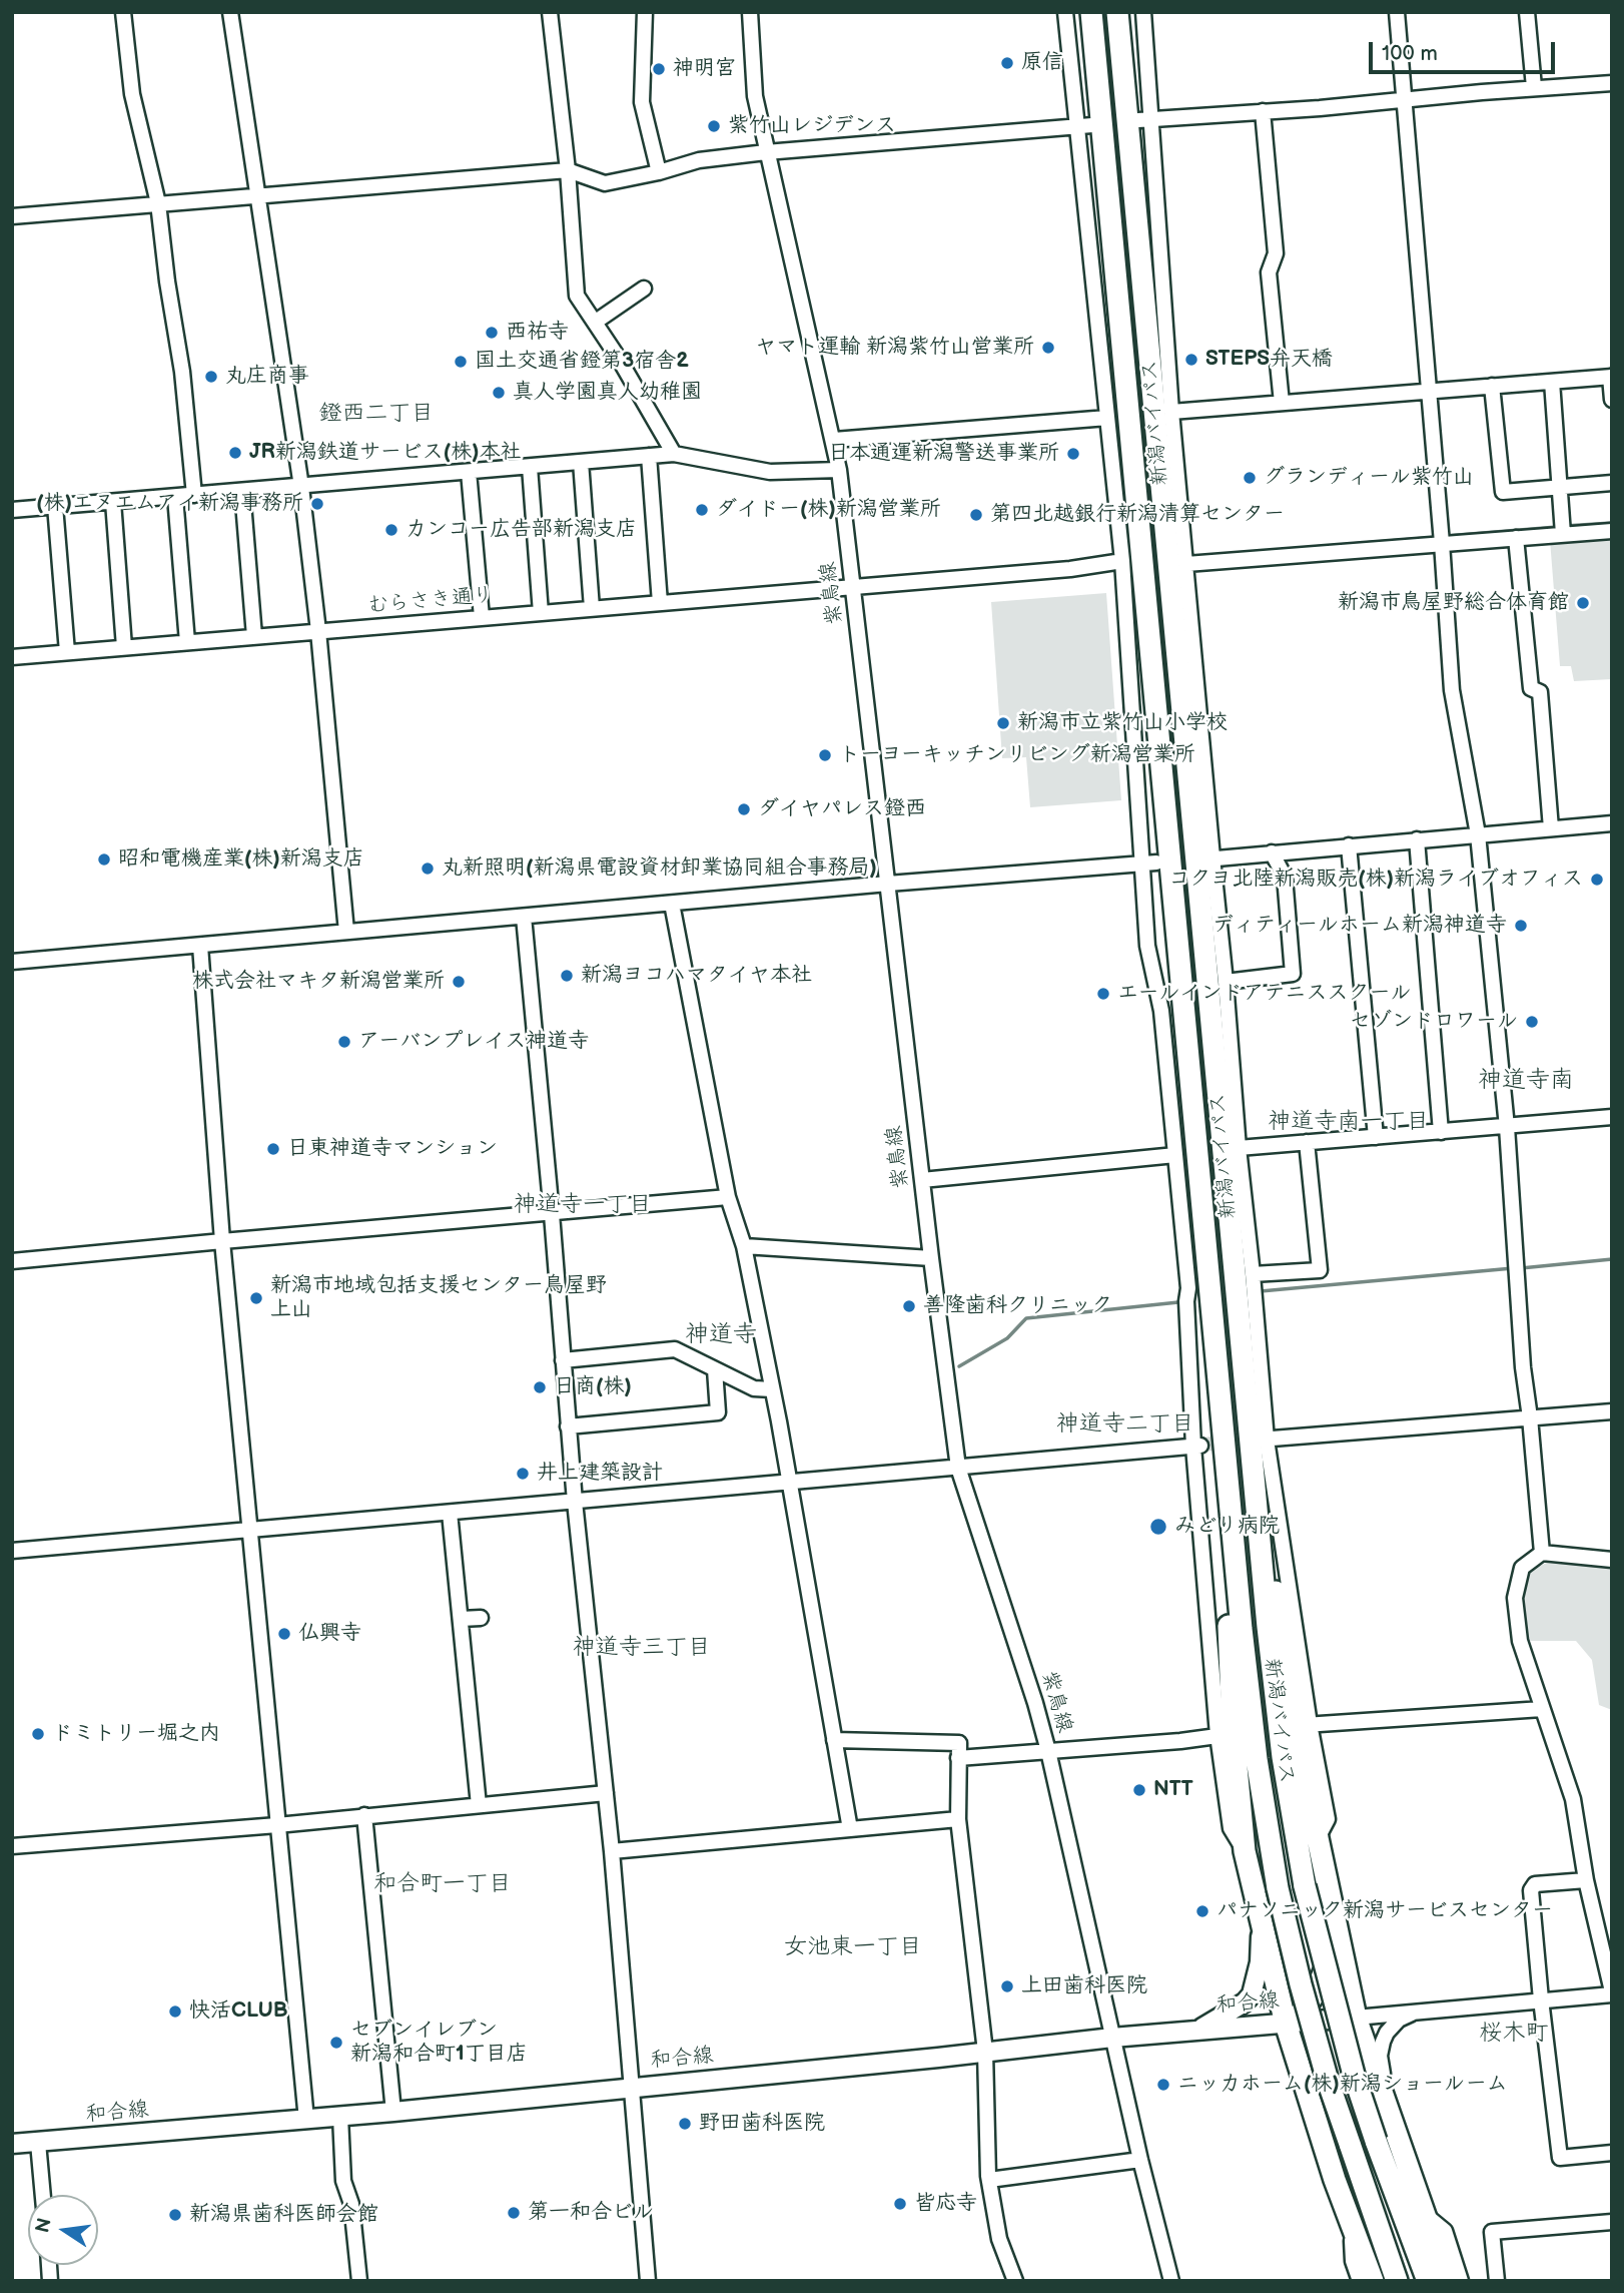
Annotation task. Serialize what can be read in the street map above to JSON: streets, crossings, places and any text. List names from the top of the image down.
{
  "streets": {
    "highway": ["新潟バイパス"],
    "main road": ["和合線"],
    "street": ["紫鳥線", "むらさき通り"]
  },
  "crossings": [
    ["紫鳥線", "むらさき通り"],
    ["紫鳥線", "和合線"]
  ],
  "districts": [
    "鐙西二丁目",
    "神道寺南",
    "神道寺南一丁目",
    "神道寺一丁目",
    "神道寺",
    "神道寺二丁目",
    "神道寺三丁目",
    "和合町一丁目",
    "女池東一丁目",
    "桜木町"
  ],
  "places": [
    "原信",
    "神明宮",
    "紫竹山レジデンス",
    "西祐寺",
    "ヤマト運輸 新潟紫竹山営業所",
    "STEPS弁天橋",
    "国土交通省鐙第3宿舎2",
    "丸庄商事",
    "真人学園真人幼稚園",
    "JR新潟鉄道サービス(株)本社",
    "日本通運新潟警送事業所",
    "グランディール紫竹山",
    "(株)エヌエムアイ新潟事務所",
    "ダイドー(株)新潟営業所",
    "第四北越銀行新潟清算センター",
    "カンコー広告部新潟支店",
    "新潟市鳥屋野総合体育館",
    "新潟市立紫竹山小学校",
    "トーヨーキッチンリビング新潟営業所",
    "ダイヤパレス鐙西",
    "昭和電機産業(株)新潟支店",
    "丸新照明(新潟県電設資材卸業協同組合事務局)",
    "コクヨ北陸新潟販売(株)新潟ライブオフィス",
    "ディティールホーム新潟神道寺",
    "新潟ヨコハマタイヤ本社",
    "株式会社マキタ新潟営業所",
    "エールインドアテニススクール",
    "セゾンドロワール",
    "アーバンプレイス神道寺",
    "日東神道寺マンション",
    "新潟市地域包括支援センター鳥屋野 上山",
    "善隆歯科クリニック",
    "日商(株)",
    "井上建築設計",
    "みどり病院",
    "仏興寺",
    "ドミトリー堀之内",
    "NTT",
    "パナソニック新潟サービスセンター",
    "上田歯科医院",
    "快活CLUB",
    "セブンイレブン 新潟和合町1丁目店",
    "ニッカホーム(株)新潟ショールーム",
    "野田歯科医院",
    "皆応寺",
    "第一和合ビル",
    "新潟県歯科医師会館"
  ],
  "scale_bar": "100 m",
  "north": "left"
}
